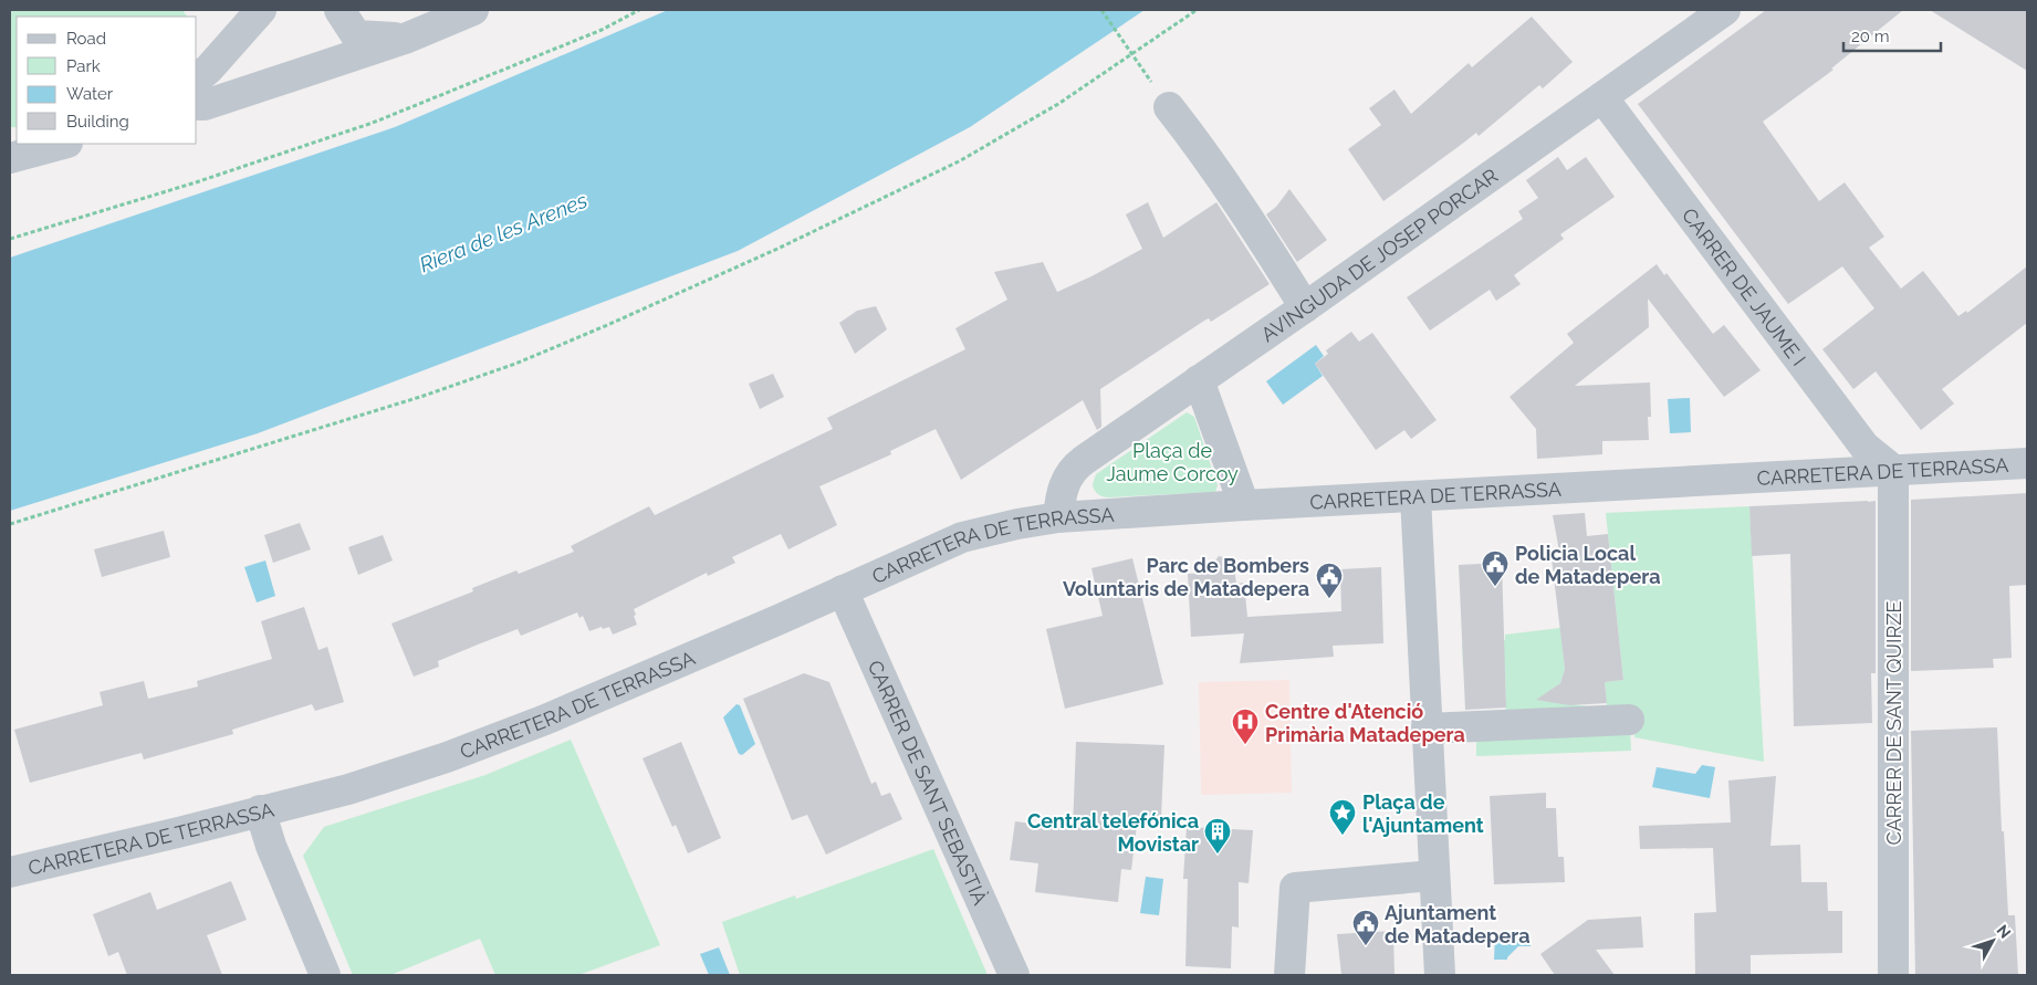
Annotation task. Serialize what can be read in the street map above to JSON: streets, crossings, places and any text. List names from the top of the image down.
{
  "streets": {
    "street": [
      "AVINGUDA DE JOSEP PORCAR",
      "CARRER DE JAUME I",
      "CARRETERA DE TERRASSA",
      "CARRER DE SANT QUIRZE",
      "CARRER DE SANT SEBASTIÀ"
    ]
  },
  "crossings": [
    ["AVINGUDA DE JOSEP PORCAR", "CARRER DE JAUME I"],
    ["AVINGUDA DE JOSEP PORCAR", "CARRETERA DE TERRASSA"],
    ["CARRER DE JAUME I", "CARRETERA DE TERRASSA"],
    ["CARRER DE JAUME I", "CARRER DE SANT QUIRZE"],
    ["CARRETERA DE TERRASSA", "CARRER DE SANT QUIRZE"],
    ["CARRETERA DE TERRASSA", "CARRER DE SANT SEBASTIÀ"]
  ],
  "water": ["Riera de les Arenes"],
  "parks": ["Plaça de Jaume Corcoy"],
  "places": {
    "public building": ["Policia Local de Matadepera", "Parc de Bombers Voluntaris de Matadepera", "Ajuntament de Matadepera"],
    "hospital": ["Centre d'Atenció Primària Matadepera"],
    "place": ["Plaça de l'Ajuntament"],
    "building": ["Central telefónica Movistar"]
  },
  "legend": [
    "Road",
    "Park",
    "Water",
    "Building"
  ],
  "scale_bar": "20 m",
  "north": "top right"
}
